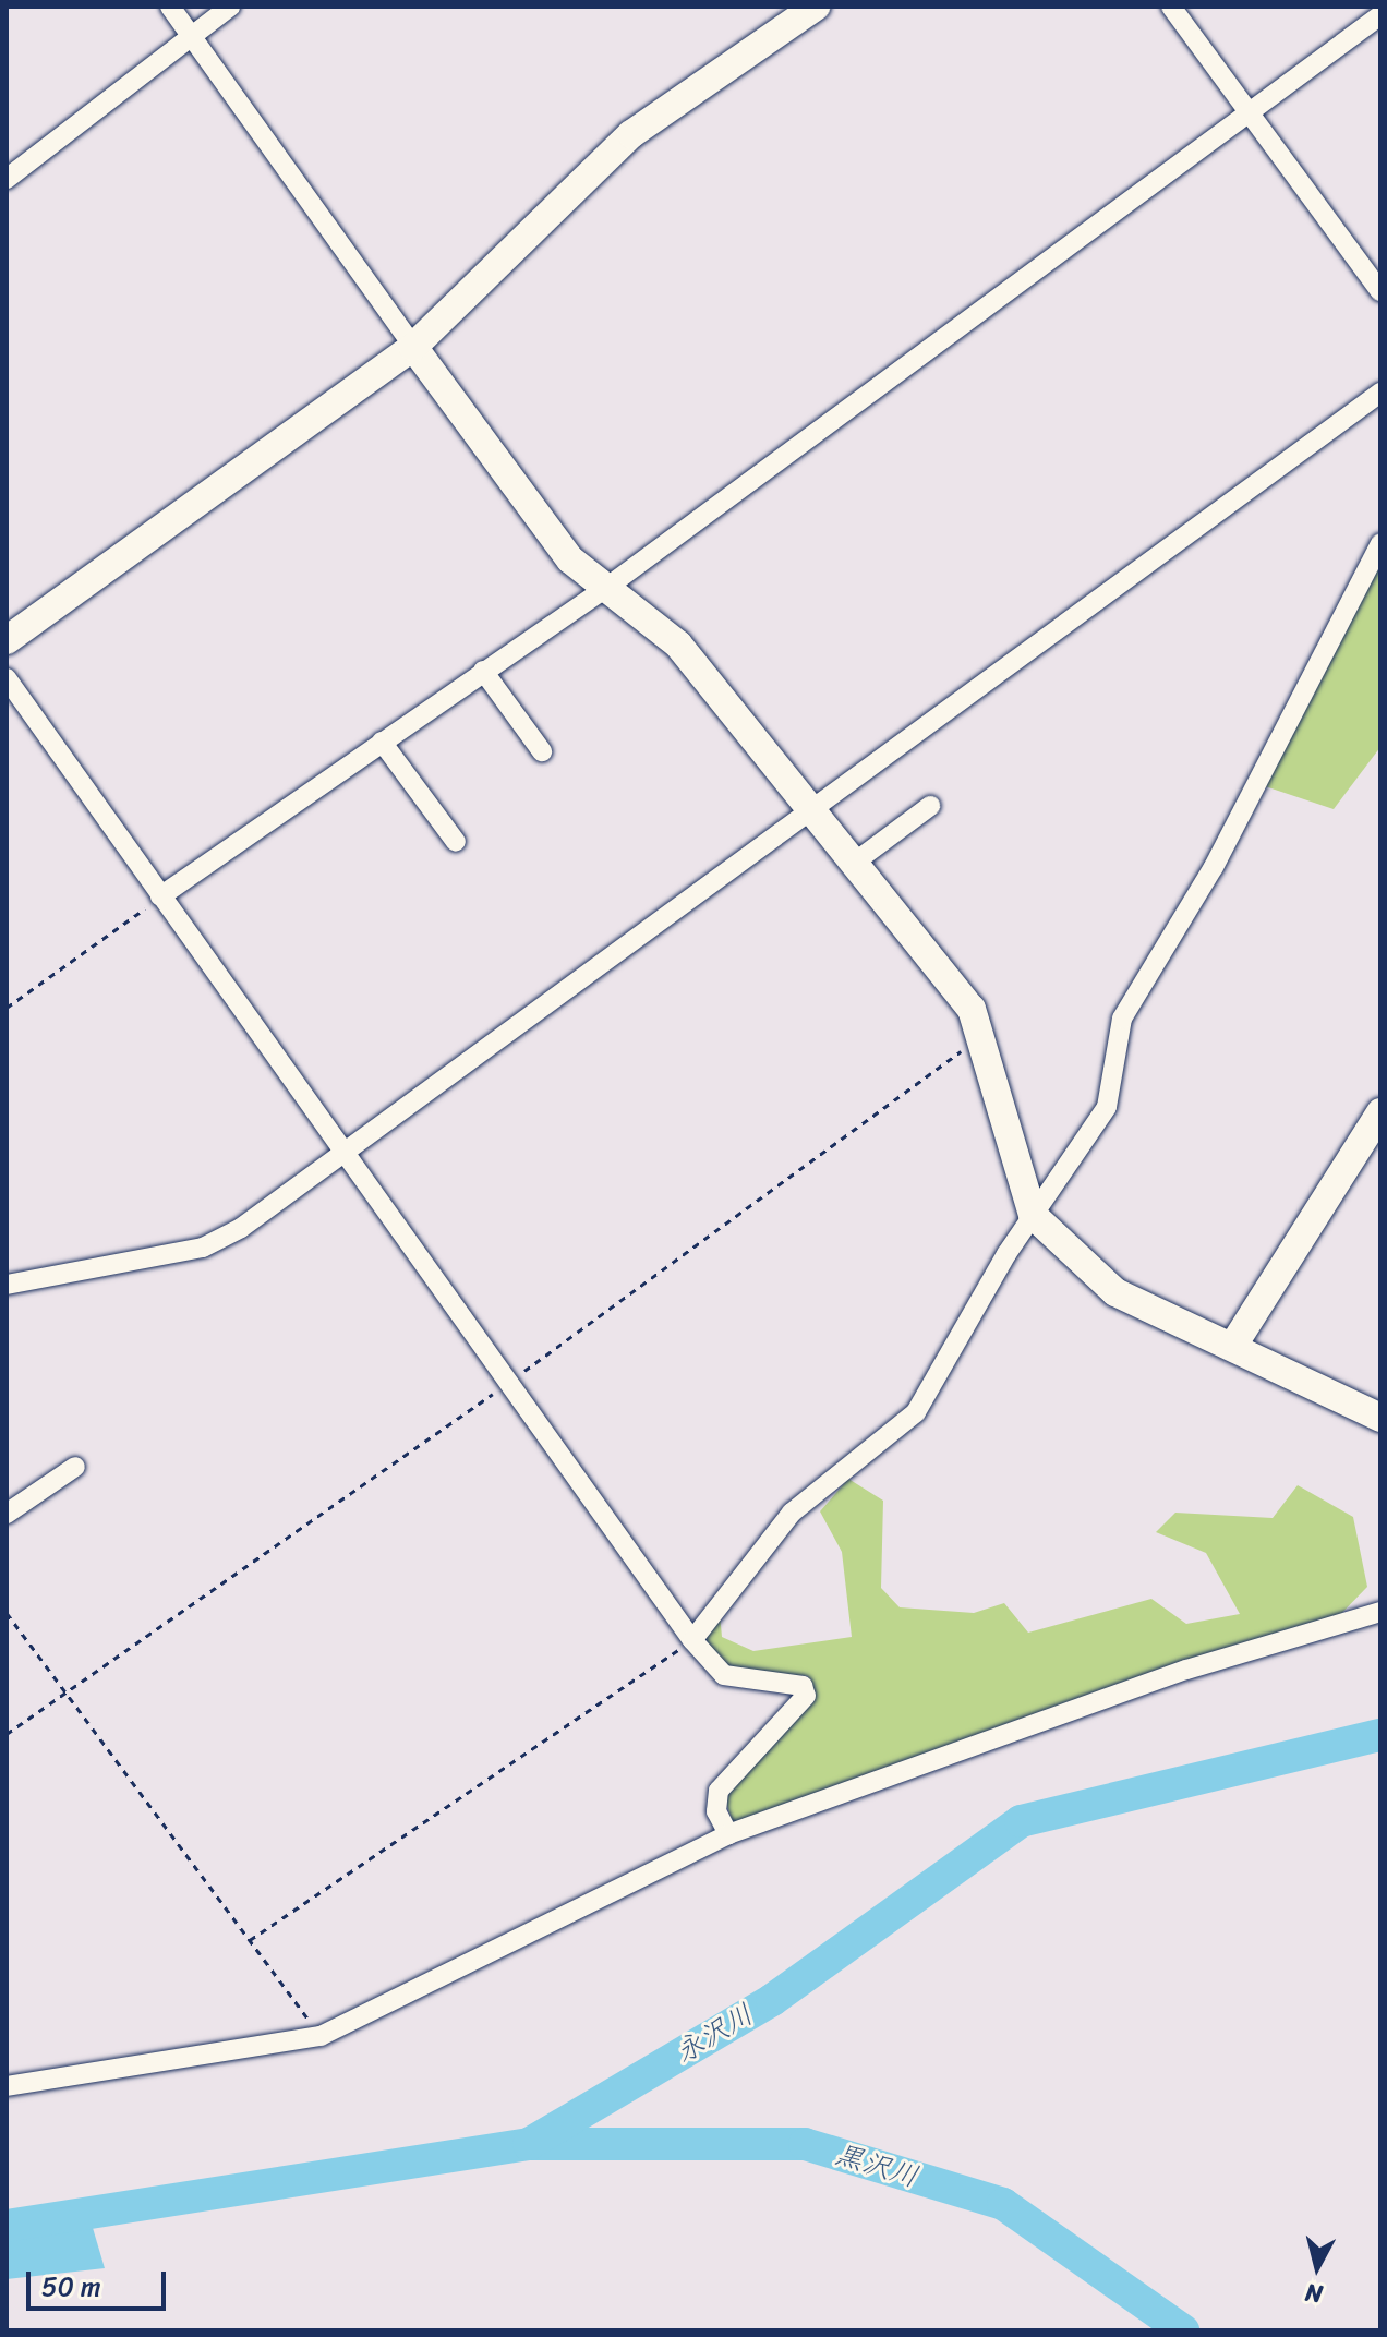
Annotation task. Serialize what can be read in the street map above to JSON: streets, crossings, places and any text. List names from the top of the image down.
{
  "water": ["永沢川", "黒沢川"],
  "scale_bar": "50 m",
  "north": "bottom"
}
